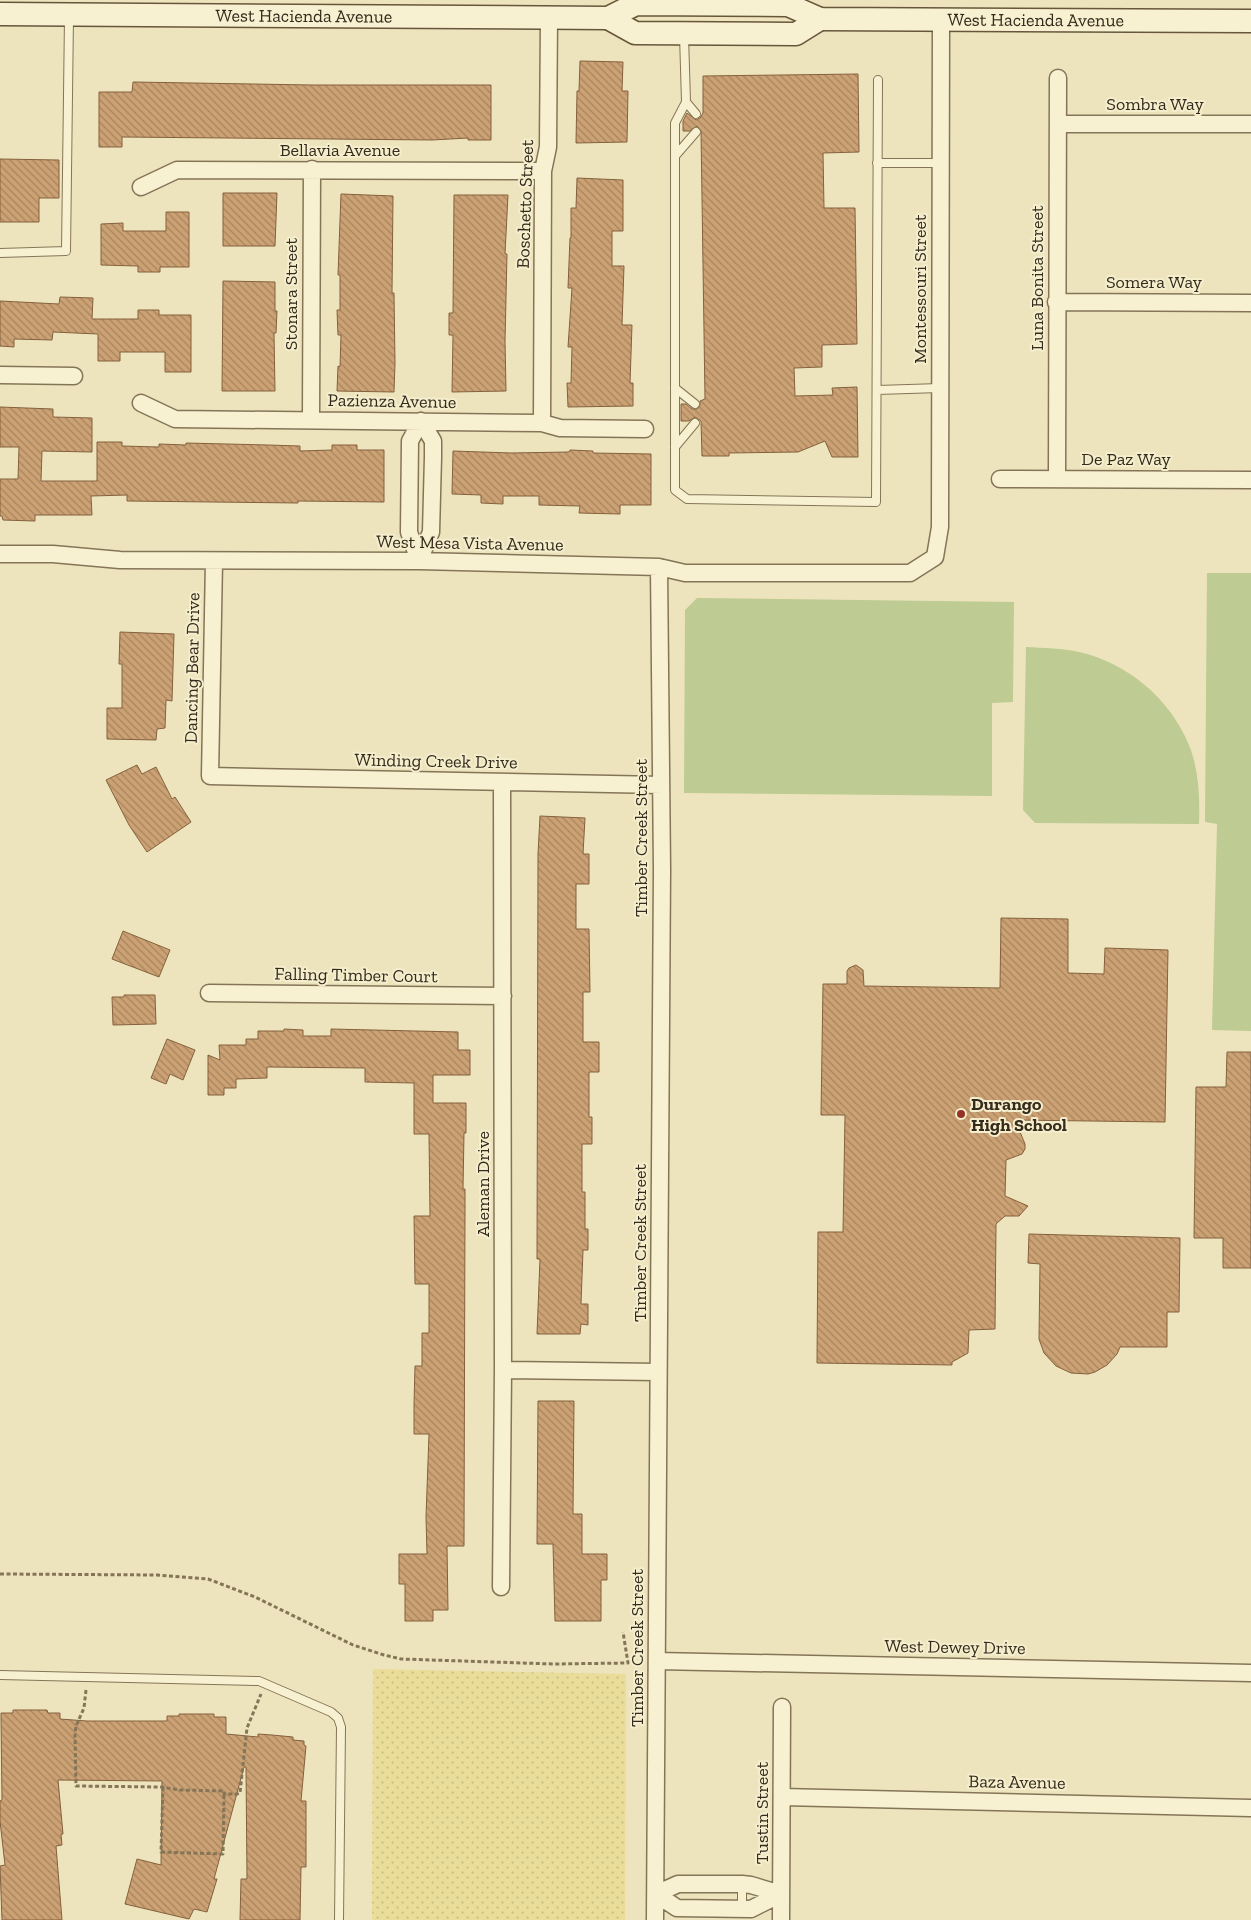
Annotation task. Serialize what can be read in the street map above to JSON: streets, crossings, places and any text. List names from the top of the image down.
{
  "streets": {
    "main road": ["West Hacienda Avenue"],
    "street": [
      "Sombra Way",
      "Bellavia Avenue",
      "Boschetto Street",
      "Luna Bonita Street",
      "Somera Way",
      "Montessouri Street",
      "Stonara Street",
      "Pazienza Avenue",
      "De Paz Way",
      "West Mesa Vista Avenue",
      "Dancing Bear Drive",
      "Winding Creek Drive",
      "Timber Creek Street",
      "Falling Timber Court",
      "Aleman Drive",
      "West Dewey Drive",
      "Baza Avenue",
      "Tustin Street"
    ]
  },
  "crossings": [
    ["West Hacienda Avenue", "Boschetto Street"],
    ["West Hacienda Avenue", "Montessouri Street"],
    ["Sombra Way", "Luna Bonita Street"],
    ["Bellavia Avenue", "Boschetto Street"],
    ["Bellavia Avenue", "Stonara Street"],
    ["Boschetto Street", "Pazienza Avenue"],
    ["Luna Bonita Street", "Somera Way"],
    ["Luna Bonita Street", "De Paz Way"],
    ["Montessouri Street", "West Mesa Vista Avenue"],
    ["Stonara Street", "Pazienza Avenue"],
    ["West Mesa Vista Avenue", "Dancing Bear Drive"],
    ["West Mesa Vista Avenue", "Timber Creek Street"],
    ["Dancing Bear Drive", "Winding Creek Drive"],
    ["Winding Creek Drive", "Timber Creek Street"],
    ["Winding Creek Drive", "Aleman Drive"],
    ["Timber Creek Street", "West Dewey Drive"],
    ["Falling Timber Court", "Aleman Drive"],
    ["Baza Avenue", "Tustin Street"]
  ],
  "places": ["Durango High School"]
}
